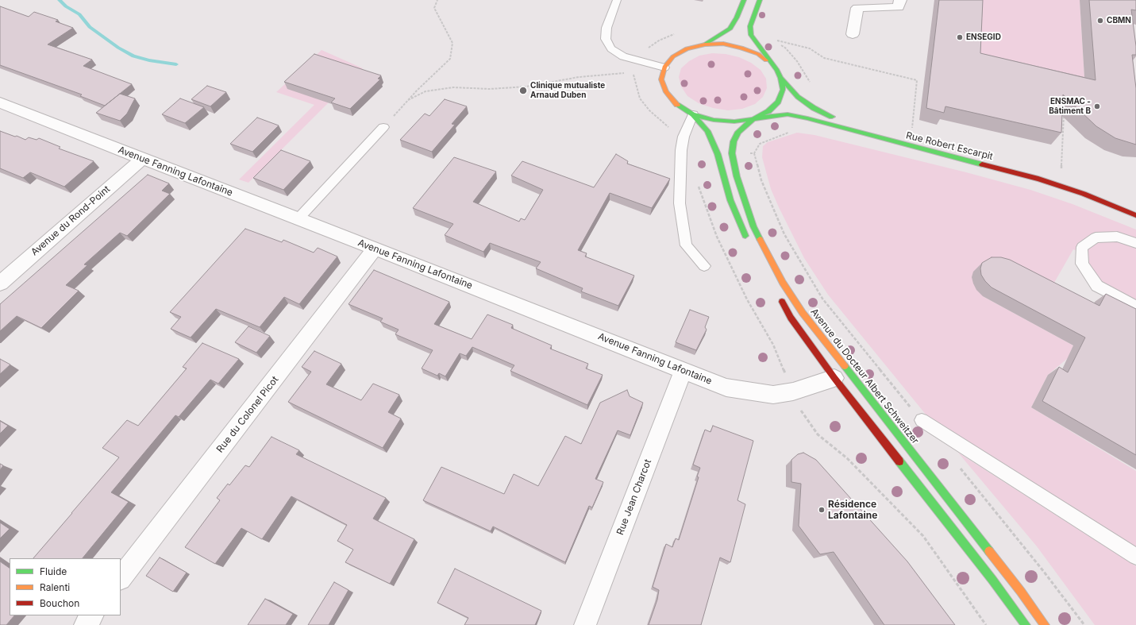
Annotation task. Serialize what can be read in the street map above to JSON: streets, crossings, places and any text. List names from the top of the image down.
{
  "streets": {
    "main road": ["Rue Robert Escarpit", "Avenue du Docteur Albert Schweitzer"],
    "street": [
      "Avenue Fanning Lafontaine",
      "Avenue du Rond-Point",
      "Rue du Colonel Picot",
      "Rue Jean Charcot"
    ]
  },
  "crossings": [
    ["Rue Robert Escarpit", "Avenue du Docteur Albert Schweitzer"],
    ["Avenue Fanning Lafontaine", "Avenue du Rond-Point"],
    ["Avenue Fanning Lafontaine", "Rue du Colonel Picot"],
    ["Avenue Fanning Lafontaine", "Rue Jean Charcot"]
  ],
  "places": [
    "CBMN",
    "ENSEGID",
    "Clinique mutualiste Arnaud Duben",
    "ENSMAC - Bâtiment B",
    "Résidence Lafontaine"
  ],
  "legend": ["Fluide", "Ralenti", "Bouchon"]
}
